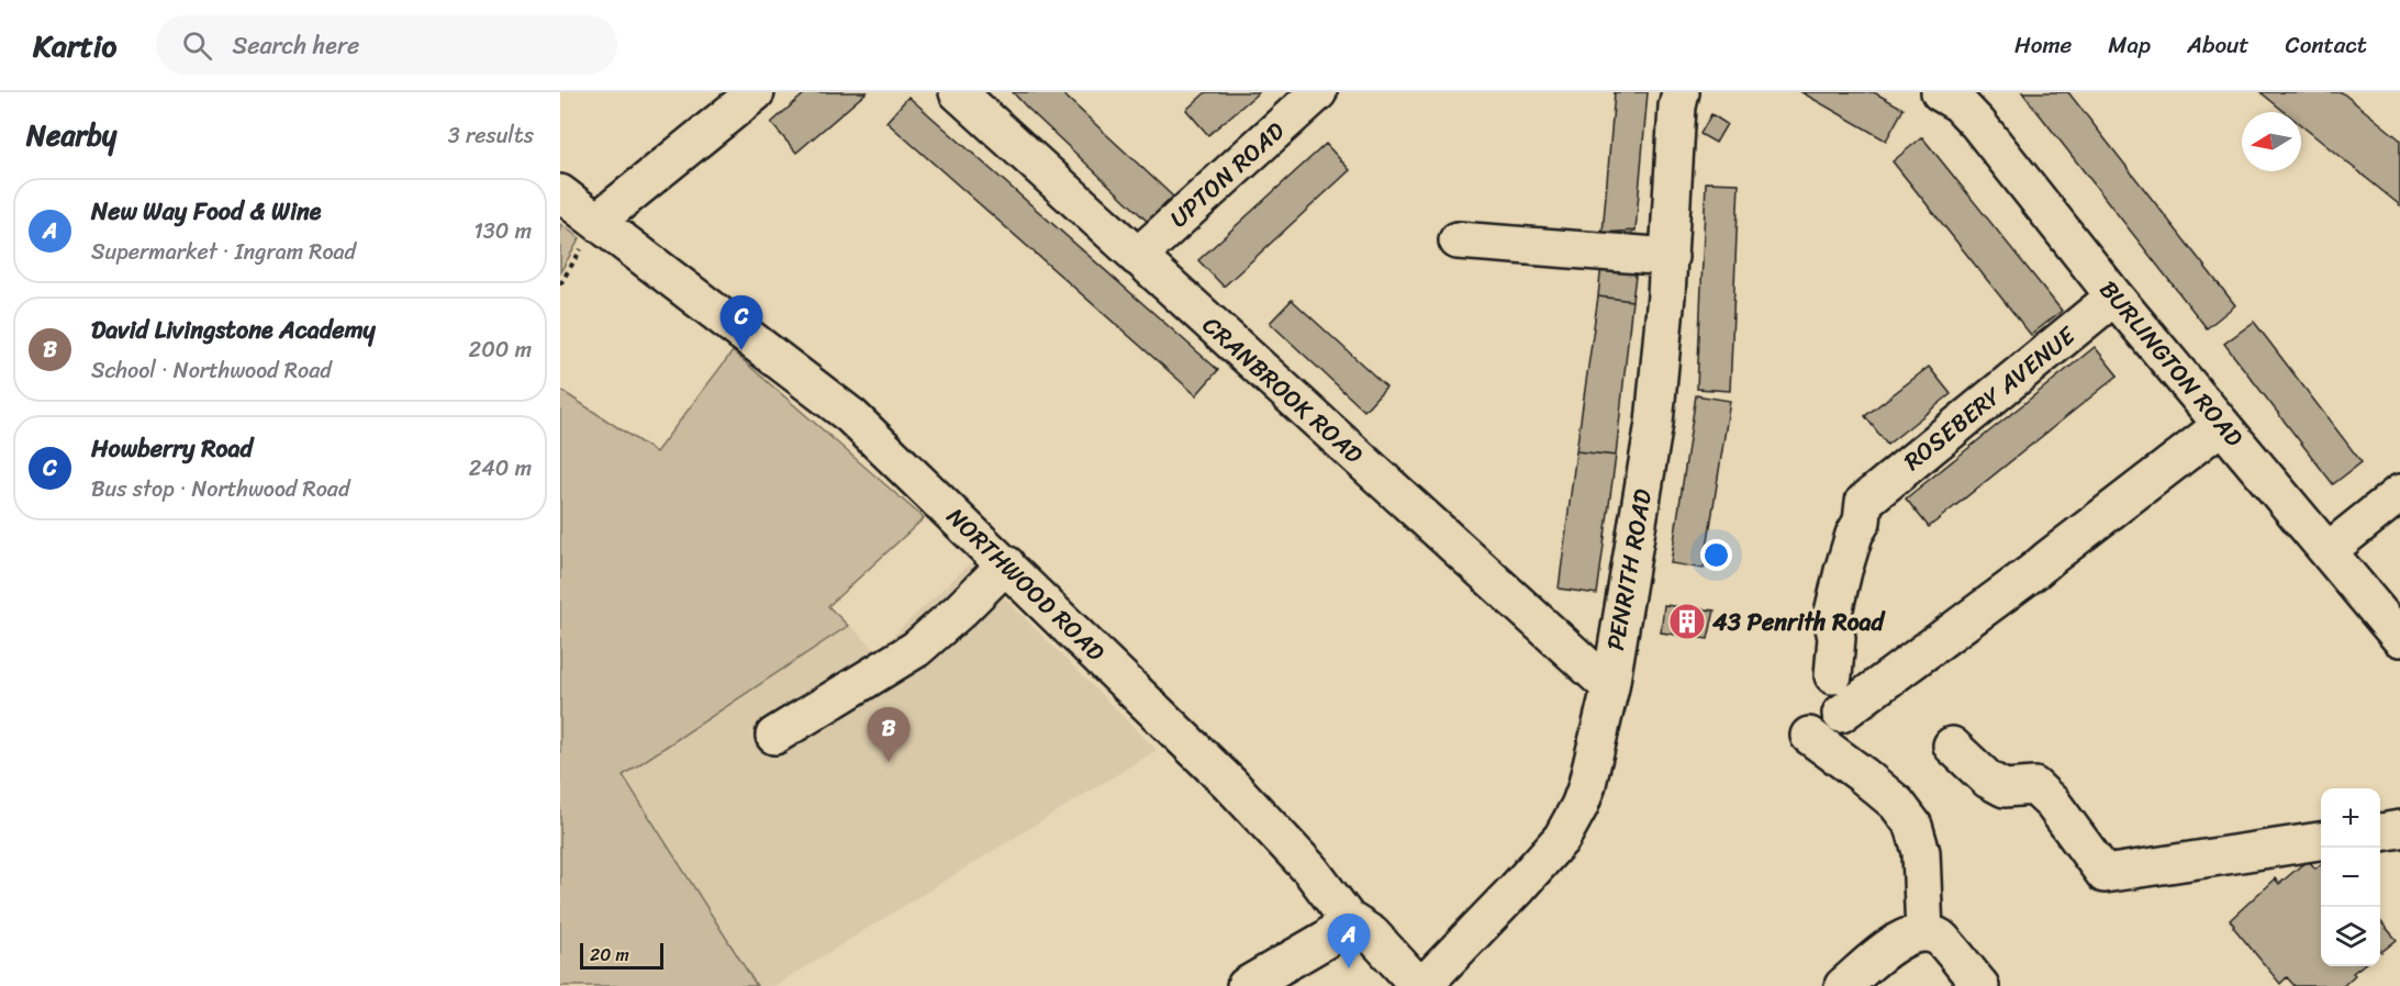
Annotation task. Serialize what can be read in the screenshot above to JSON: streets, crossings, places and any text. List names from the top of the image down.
{
  "streets": {
    "street": [
      "UPTON ROAD",
      "BURLINGTON ROAD",
      "CRANBROOK ROAD",
      "ROSEBERY AVENUE",
      "PENRITH ROAD",
      "NORTHWOOD ROAD"
    ]
  },
  "crossings": [
    ["UPTON ROAD", "CRANBROOK ROAD"],
    ["BURLINGTON ROAD", "ROSEBERY AVENUE"],
    ["CRANBROOK ROAD", "PENRITH ROAD"],
    ["PENRITH ROAD", "NORTHWOOD ROAD"]
  ],
  "places": {
    "building": ["43 Penrith Road"]
  },
  "scale_bar": "20 m",
  "north": "left",
  "page": {
    "header": "Kartio",
    "search": "Search here",
    "nav": [
      "Home",
      "Map",
      "About",
      "Contact"
    ],
    "heading": ["Nearby", "3 results"],
    "list": [
      {
        "mark": "A",
        "name": "New Way Food & Wine",
        "note": "Supermarket · Ingram Road",
        "value": "130 m"
      },
      {
        "mark": "B",
        "name": "David Livingstone Academy",
        "note": "School · Northwood Road",
        "value": "200 m"
      },
      {
        "mark": "C",
        "name": "Howberry Road",
        "note": "Bus stop · Northwood Road",
        "value": "240 m"
      }
    ],
    "pins": ["C", "B", "A"],
    "map_buttons": ["+", "−"],
    "scale": "20 m"
  }
}
